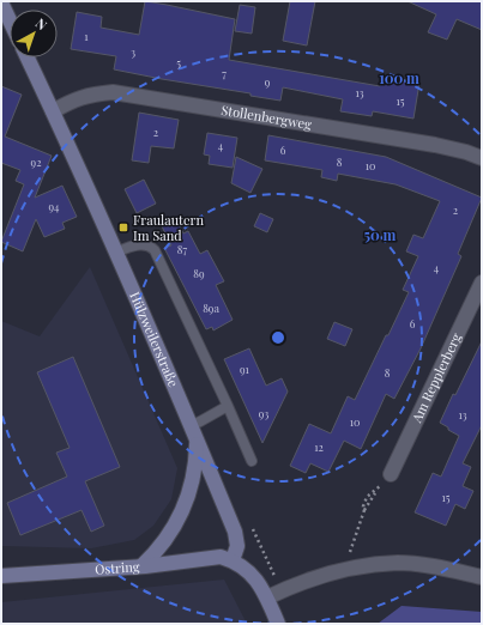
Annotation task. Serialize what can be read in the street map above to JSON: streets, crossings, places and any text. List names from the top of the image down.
{
  "streets": {
    "street": [
      "Stollenbergweg",
      "Hülzweilerstraße",
      "Am Repplerberg",
      "Ostring"
    ]
  },
  "crossings": [
    ["Stollenbergweg", "Hülzweilerstraße"],
    ["Hülzweilerstraße", "Ostring"]
  ],
  "places": {
    "transit": ["Fraulautern Im Sand"]
  },
  "house_numbers": [
    "1",
    "3",
    "5",
    "7",
    "9",
    "13",
    "15",
    "2",
    "4",
    "6",
    "92",
    "8",
    "10",
    "94",
    "2",
    "87",
    "4",
    "89",
    "89a",
    "6",
    "91",
    "8",
    "93",
    "13",
    "10",
    "12",
    "15"
  ],
  "north": "top right",
  "rings": ["100 m", "50 m"]
}
